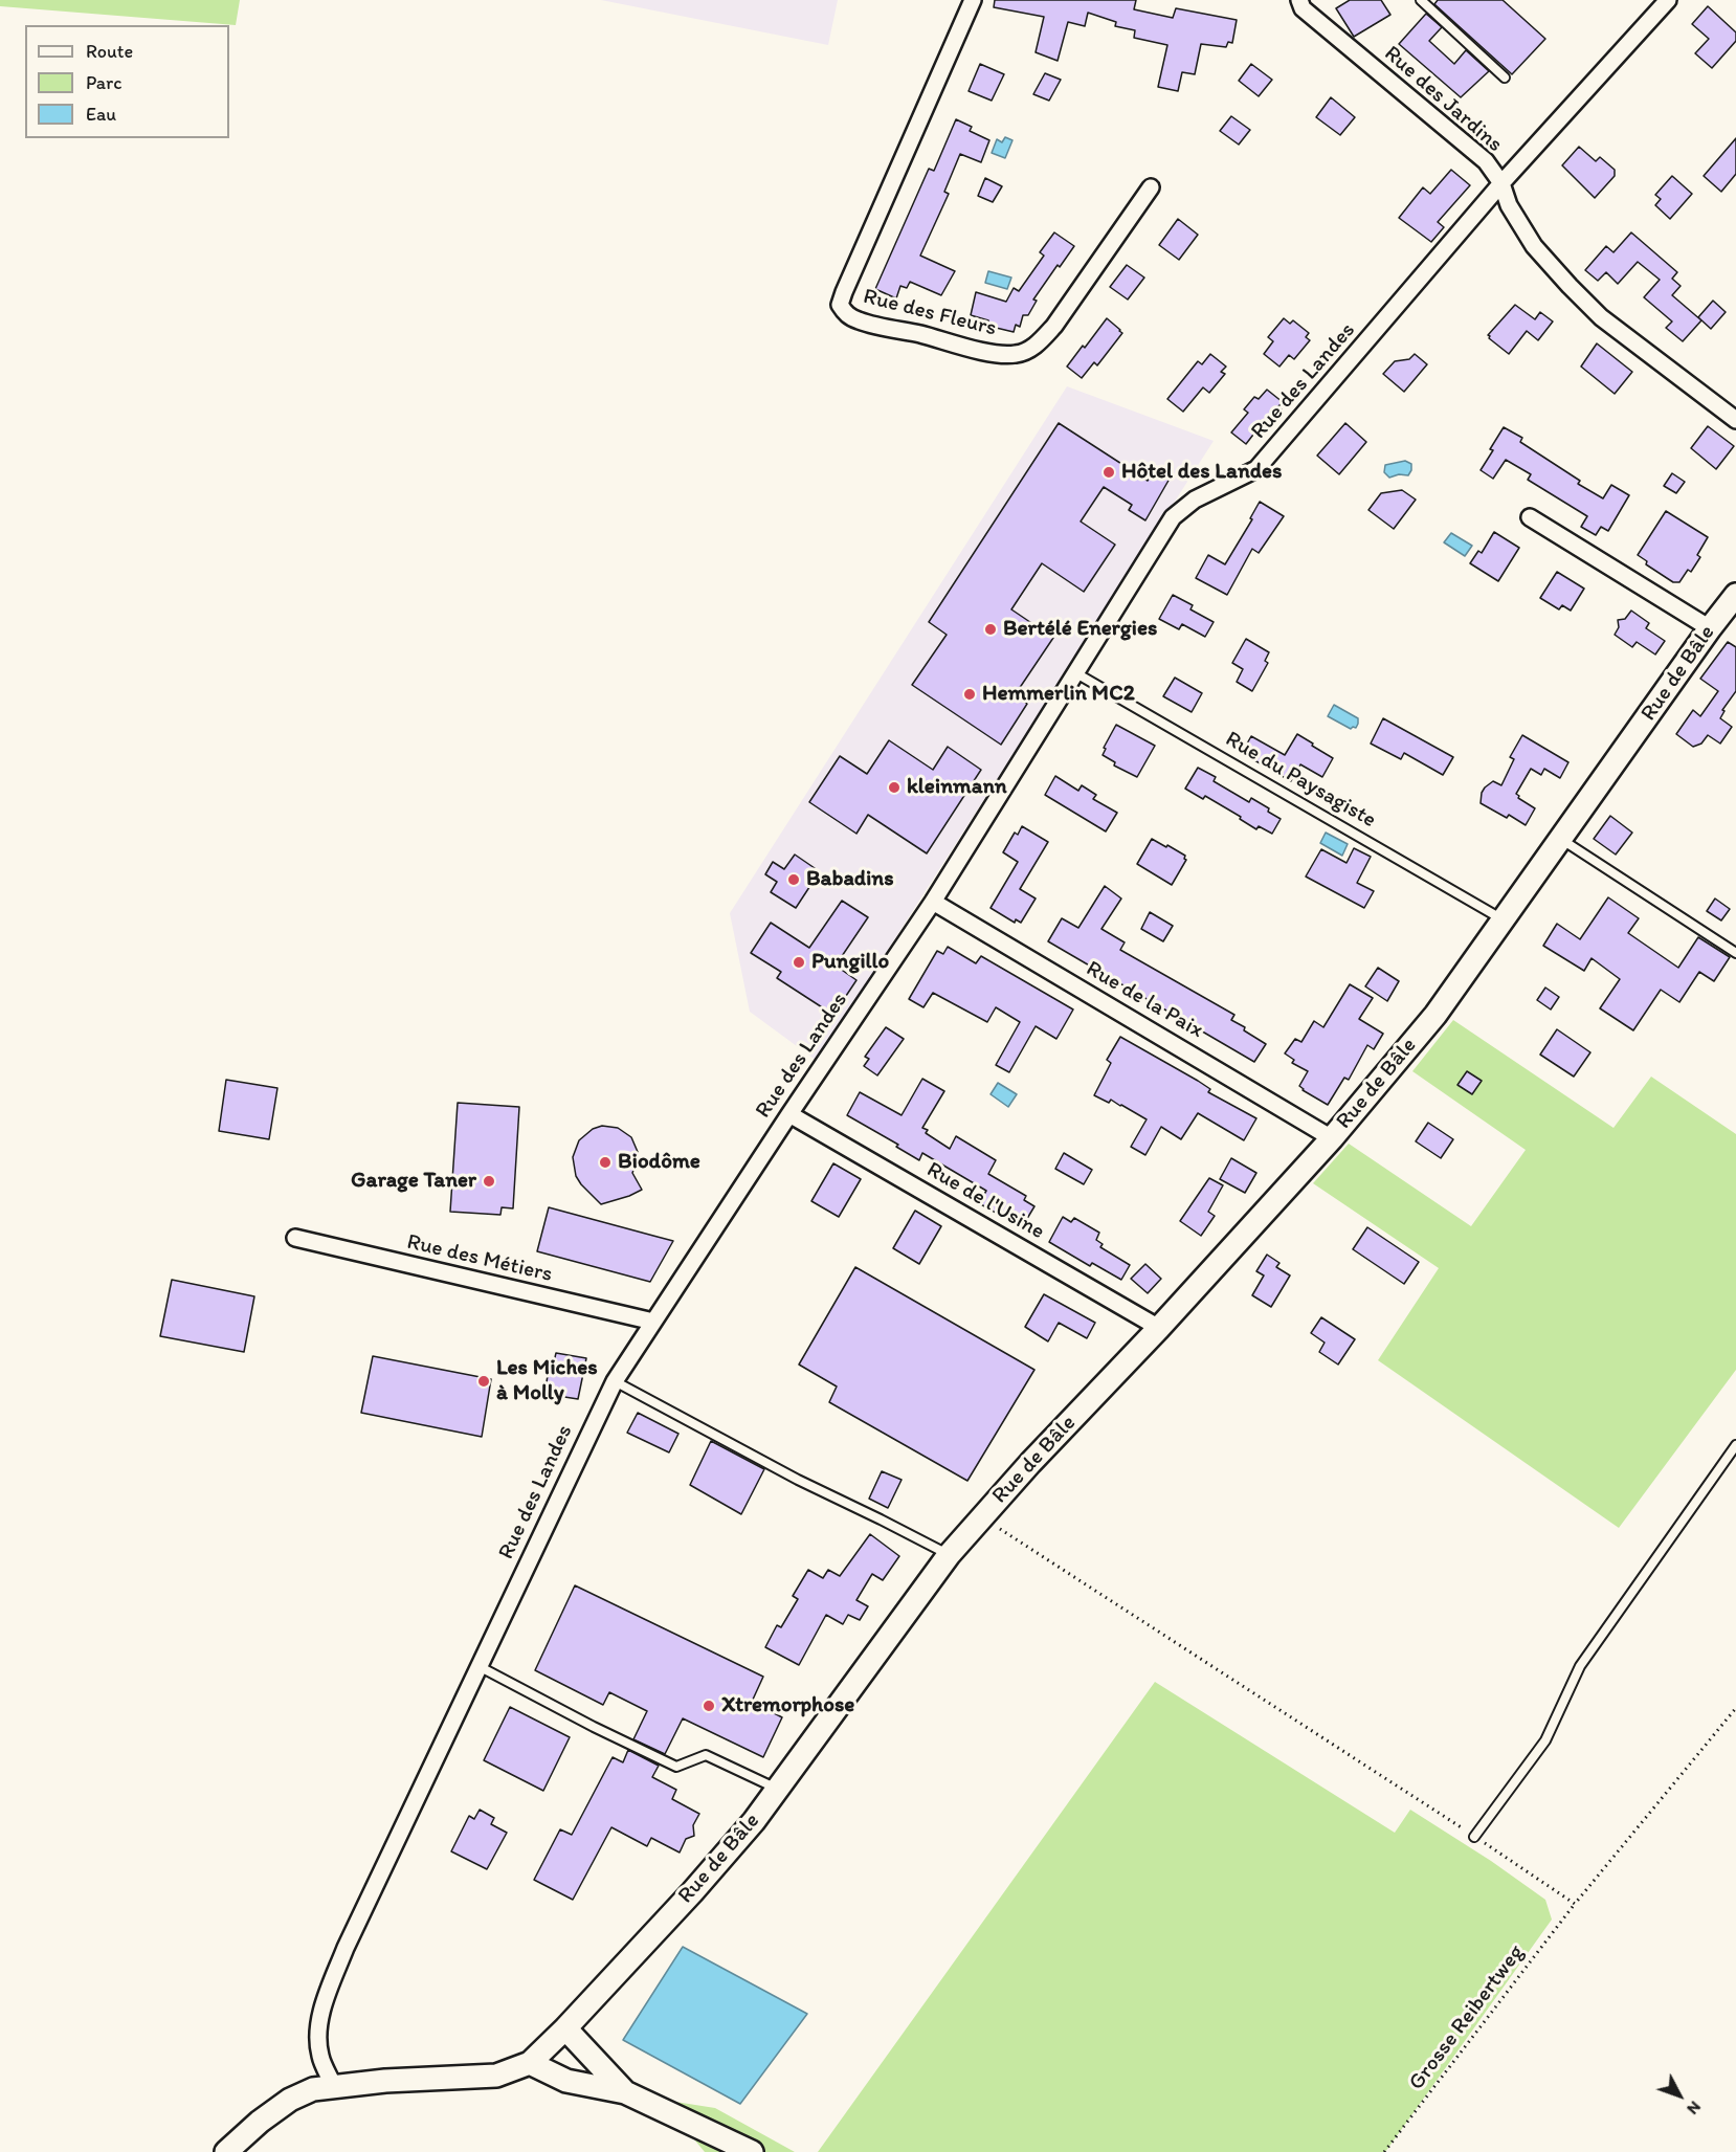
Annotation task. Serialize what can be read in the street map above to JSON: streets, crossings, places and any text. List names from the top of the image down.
{
  "streets": {
    "street": [
      "Rue des Jardins",
      "Rue des Fleurs",
      "Rue des Landes",
      "Rue de Bâle",
      "Rue de la Paix",
      "Rue de l'Usine",
      "Rue des Métiers"
    ],
    "lane": ["Rue du Paysagiste"],
    "path": ["Grosse Reibertweg"]
  },
  "crossings": [
    ["Rue des Jardins", "Rue des Landes"],
    ["Rue des Landes", "Rue de Bâle"],
    ["Rue des Landes", "Rue du Paysagiste"],
    ["Rue des Landes", "Rue de la Paix"],
    ["Rue des Landes", "Rue de l'Usine"],
    ["Rue des Landes", "Rue des Métiers"],
    ["Rue de Bâle", "Rue du Paysagiste"],
    ["Rue de Bâle", "Rue de la Paix"],
    ["Rue de Bâle", "Rue de l'Usine"]
  ],
  "places": [
    "Hôtel des Landes",
    "Bertélé Energies",
    "Hemmerlin MC2",
    "kleinmann",
    "Babadins",
    "Pungillo",
    "Biodôme",
    "Garage Taner",
    "Les Miches à Molly",
    "Xtremorphose"
  ],
  "legend": ["Route", "Parc", "Eau"],
  "north": "bottom right"
}
